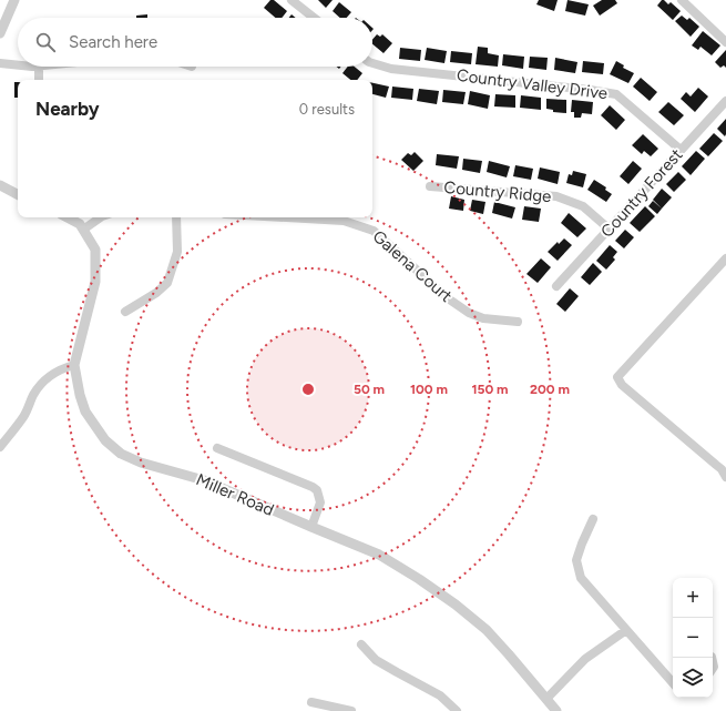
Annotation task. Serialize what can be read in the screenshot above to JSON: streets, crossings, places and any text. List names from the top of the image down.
{
  "streets": {
    "street": [
      "Country Valley Drive",
      "Country Ridge",
      "Country Forest",
      "Galena Court",
      "Miller Road"
    ]
  },
  "crossings": [
    ["Country Valley Drive", "Country Forest"],
    ["Country Ridge", "Country Forest"]
  ],
  "page": {
    "search": "Search here",
    "heading": ["Nearby", "0 results"],
    "map_buttons": ["+", "−"]
  },
  "rings": [
    "50 m",
    "100 m",
    "150 m",
    "200 m"
  ]
}
